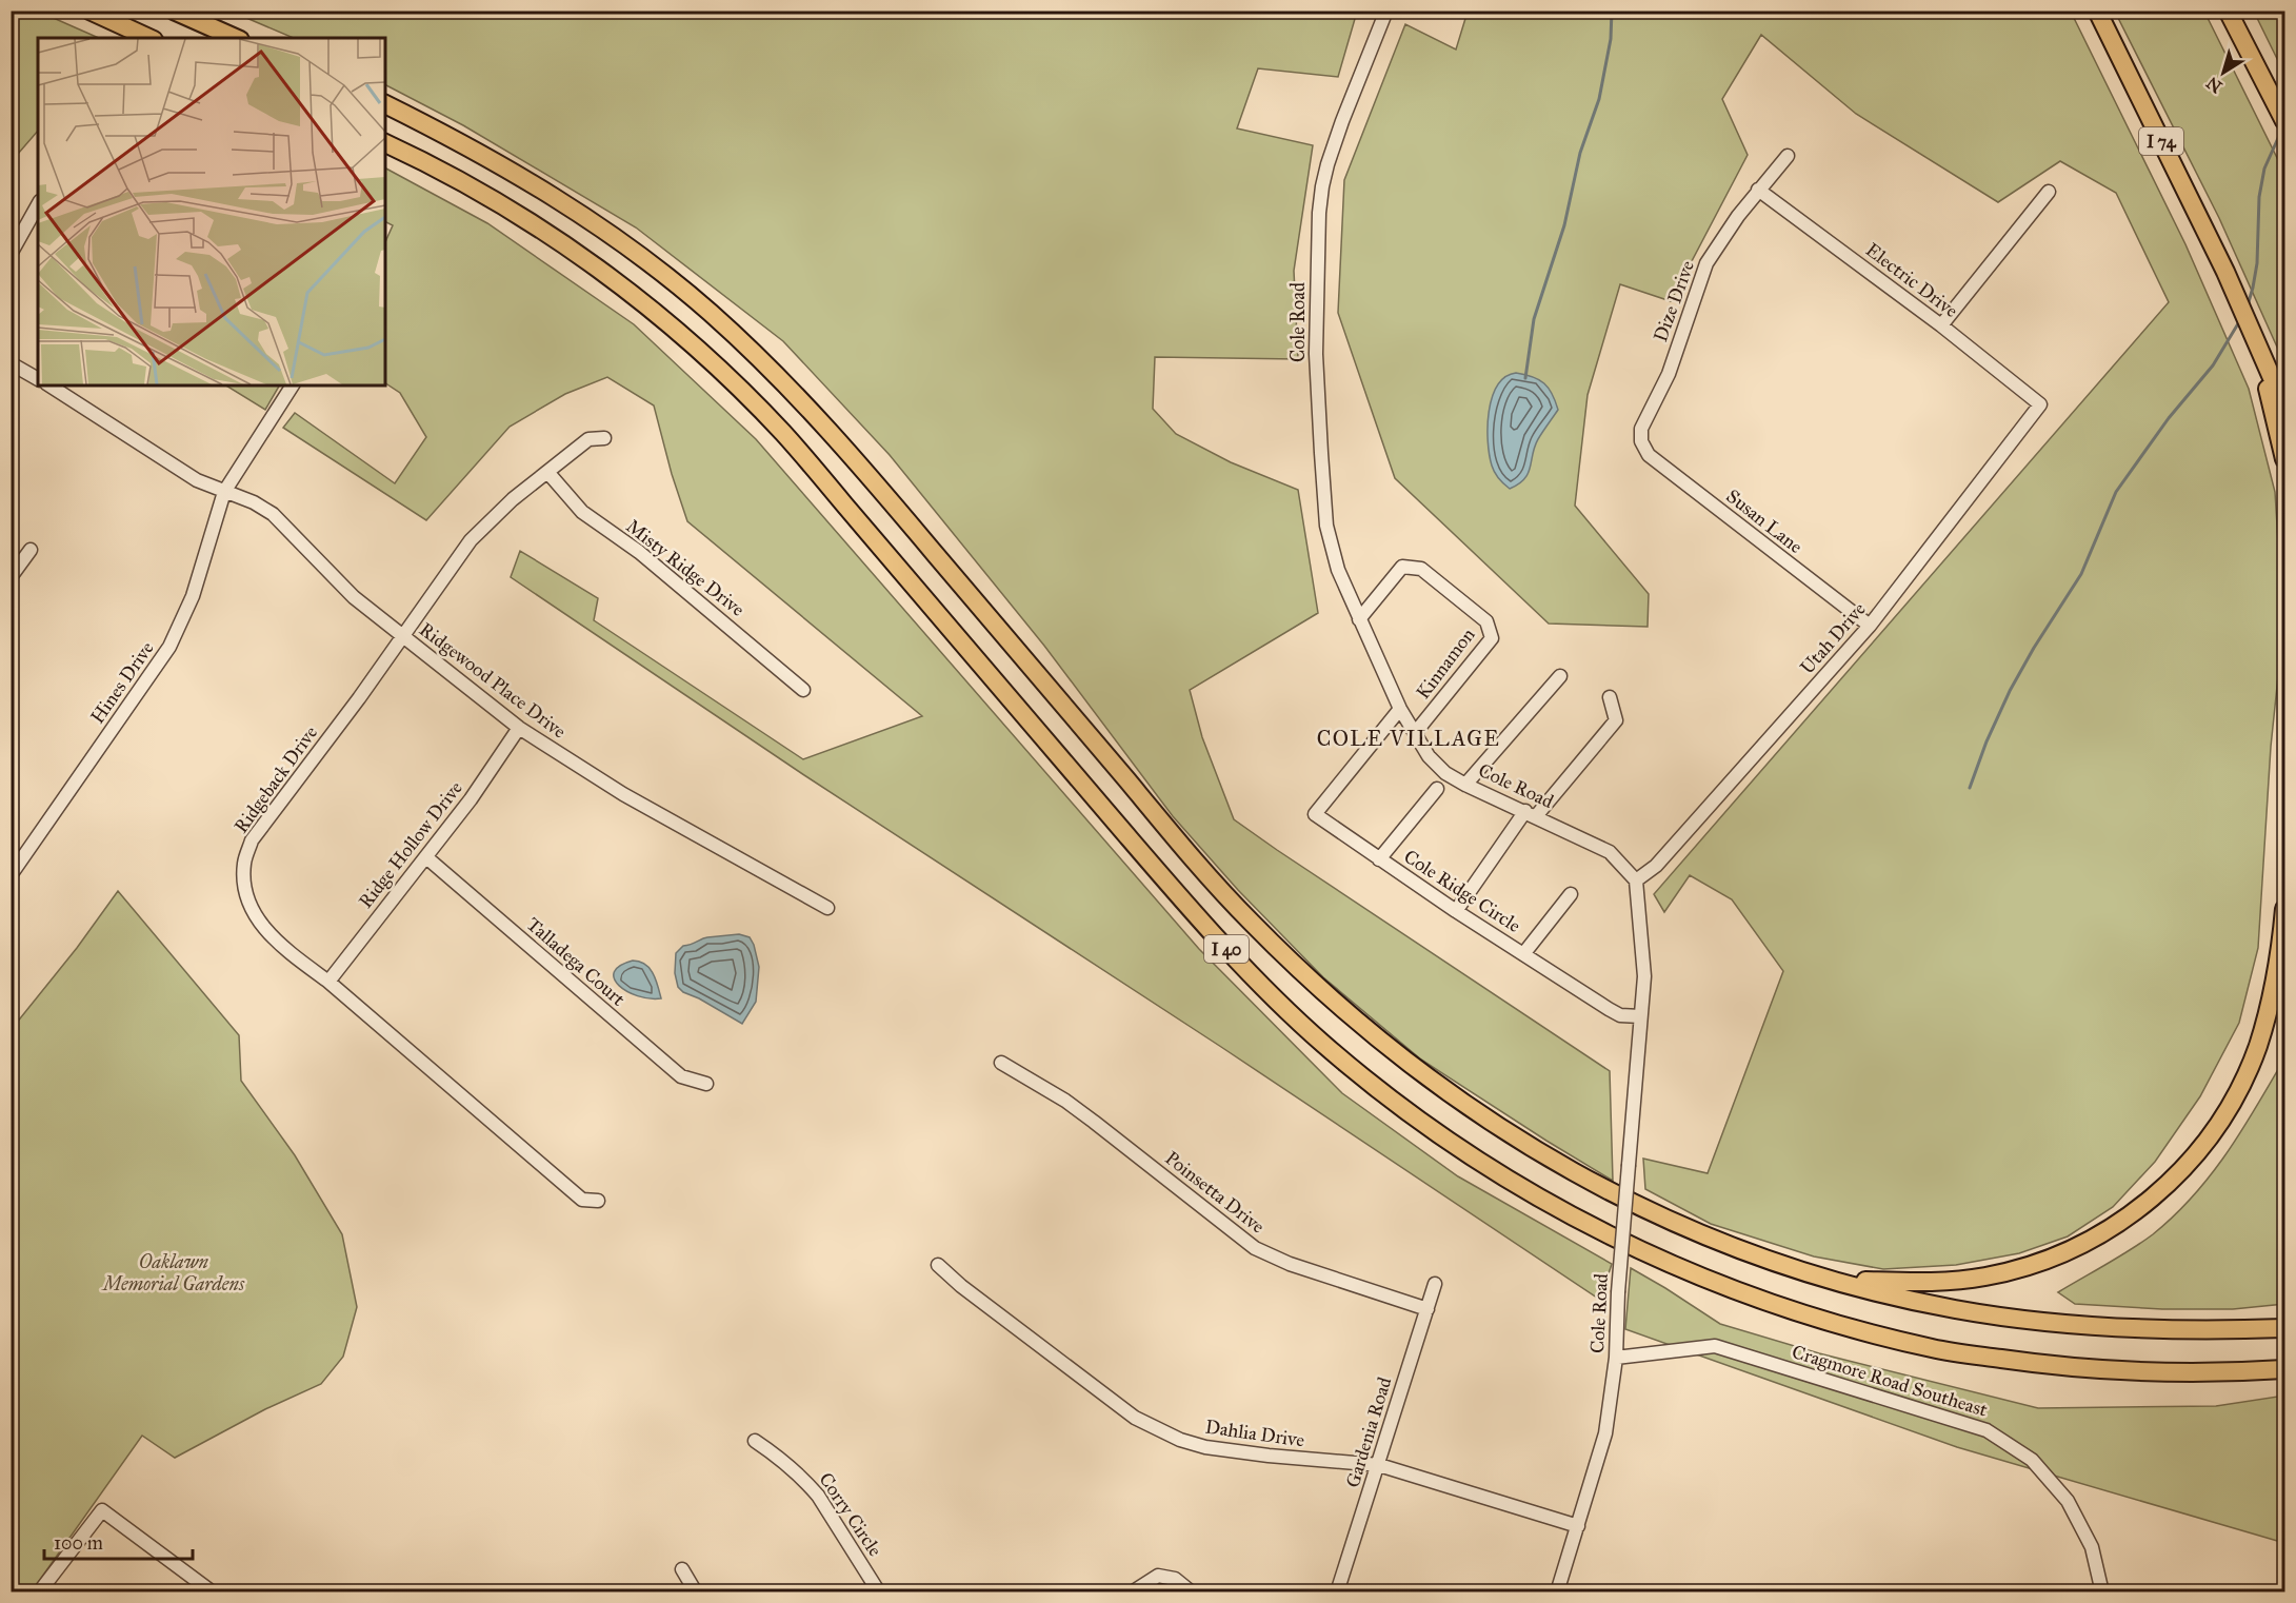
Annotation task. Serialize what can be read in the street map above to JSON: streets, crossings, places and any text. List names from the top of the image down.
{
  "streets": {
    "highway": ["I 74", "I 40"],
    "street": [
      "Electric Drive",
      "Dize Drive",
      "Cole Road",
      "Susan Lane",
      "Misty Ridge Drive",
      "Utah Drive",
      "Kinnamon",
      "Ridgewood Place Drive",
      "Hines Drive",
      "Ridgeback Drive",
      "Ridge Hollow Drive",
      "Cole Ridge Circle",
      "Talladega Court",
      "Poinsetta Drive",
      "Cragmore Road Southeast",
      "Gardenia Road",
      "Dahlia Drive",
      "Corry Circle"
    ]
  },
  "crossings": [
    ["Electric Drive", "Dize Drive"],
    ["Electric Drive", "Utah Drive"],
    ["Dize Drive", "Susan Lane"],
    ["Cole Road", "Utah Drive"],
    ["Cole Road", "Kinnamon"],
    ["Cole Road", "Cole Ridge Circle"],
    ["Cole Road", "Cragmore Road Southeast"],
    ["Cole Road", "Dahlia Drive"],
    ["Susan Lane", "Utah Drive"],
    ["Misty Ridge Drive", "Ridgeback Drive"],
    ["Ridgewood Place Drive", "Hines Drive"],
    ["Ridgewood Place Drive", "Ridgeback Drive"],
    ["Ridgewood Place Drive", "Ridge Hollow Drive"],
    ["Ridgeback Drive", "Ridge Hollow Drive"],
    ["Ridge Hollow Drive", "Talladega Court"],
    ["Poinsetta Drive", "Gardenia Road"],
    ["Gardenia Road", "Dahlia Drive"]
  ],
  "districts": ["COLE VILLAGE"],
  "parks": ["Oaklawn Memorial Gardens"],
  "scale_bar": "100 m",
  "north": "bottom left"
}
